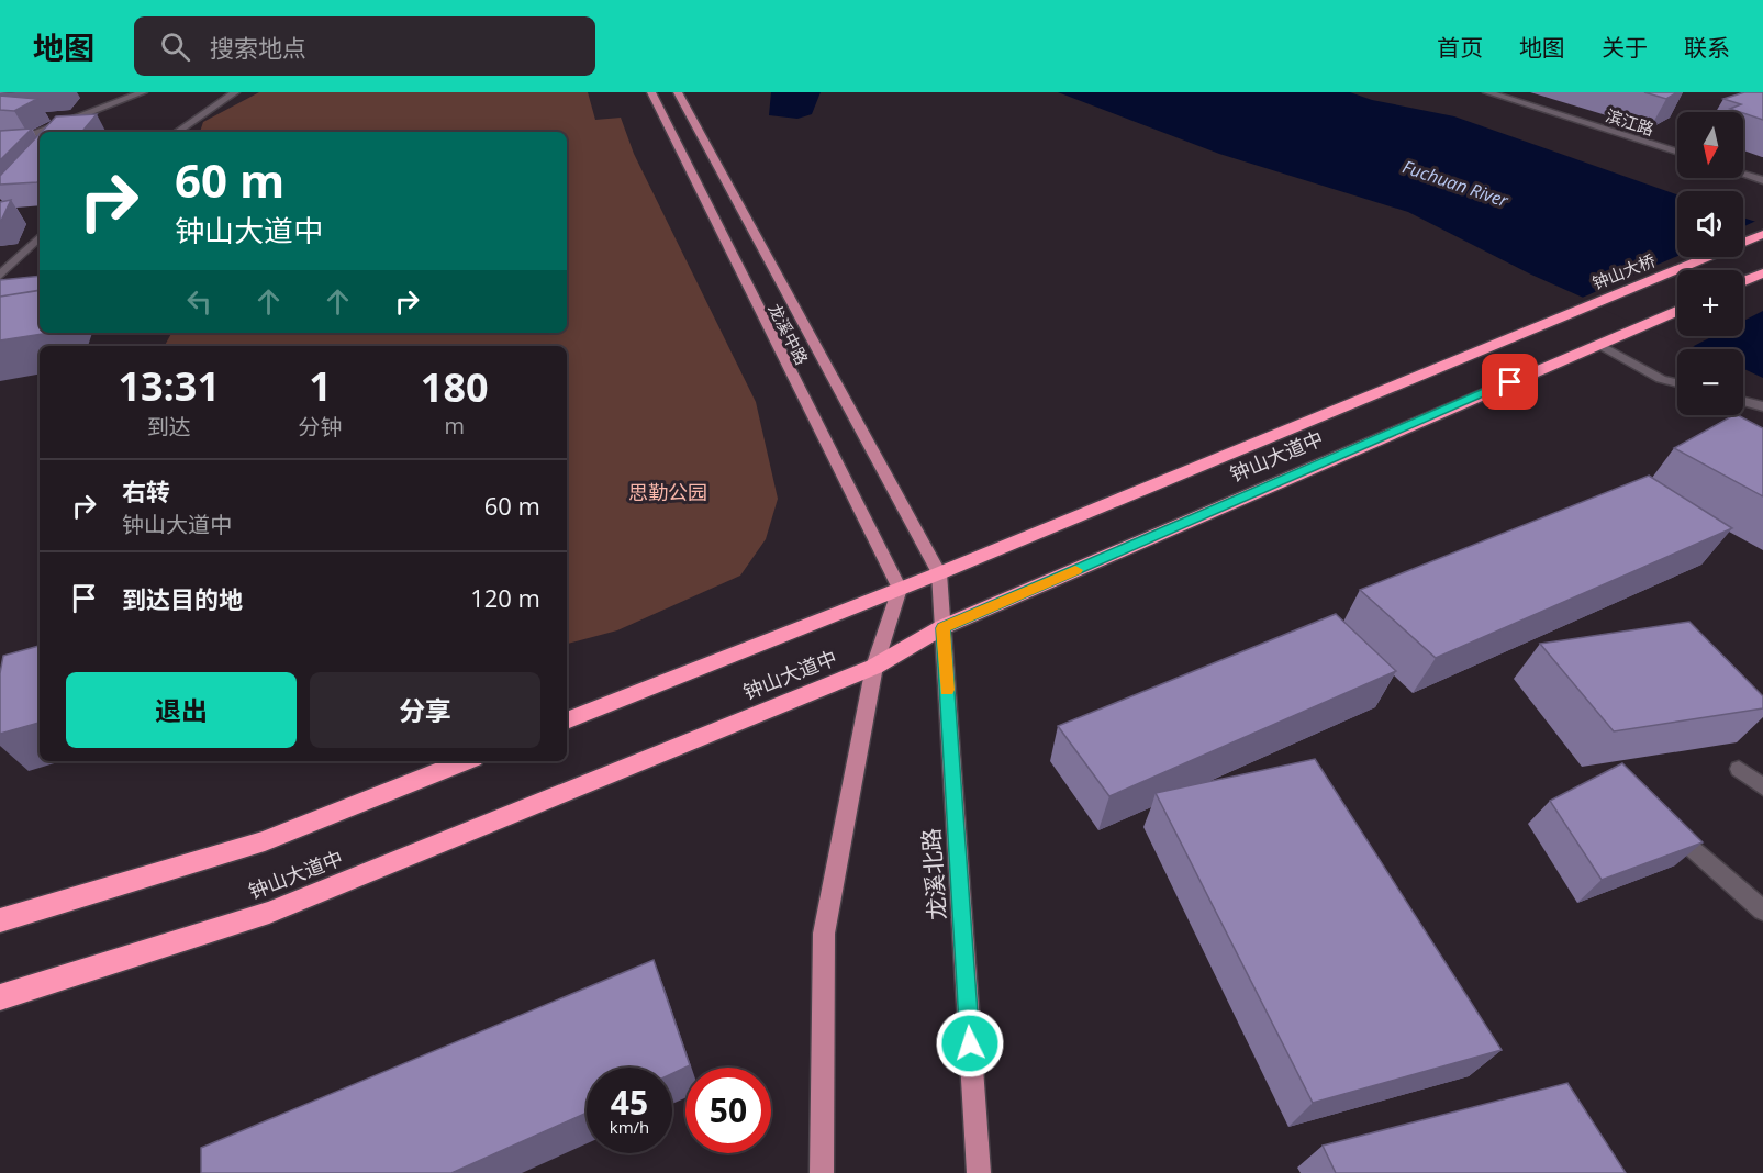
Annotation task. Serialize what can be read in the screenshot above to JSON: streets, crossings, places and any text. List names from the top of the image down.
{
  "streets": {
    "highway": ["钟山大桥", "钟山大道中"],
    "main road": ["龙溪中路", "龙溪北路"],
    "street": ["滨江路"]
  },
  "crossings": [
    ["钟山大桥", "钟山大道中"],
    ["龙溪中路", "钟山大道中"],
    ["龙溪中路", "龙溪北路"],
    ["钟山大道中", "龙溪北路"]
  ],
  "water": ["Fuchuan River"],
  "parks": ["思勤公园"],
  "north": "bottom",
  "page": {
    "header": "地图",
    "search": "搜索地点",
    "nav": [
      "首页",
      "地图",
      "关于",
      "联系"
    ],
    "map_buttons": ["+", "−"],
    "turn": ["60 m", "钟山大道中"],
    "eta": [
      "13:31",
      "到达",
      "1",
      "分钟",
      "180",
      "m"
    ],
    "list": [
      {
        "name": "右转",
        "note": "钟山大道中",
        "value": "60 m"
      },
      {
        "name": "到达目的地",
        "value": "120 m"
      }
    ],
    "buttons": ["退出", "分享"],
    "speed": "45 km/h",
    "limit": "50"
  }
}
